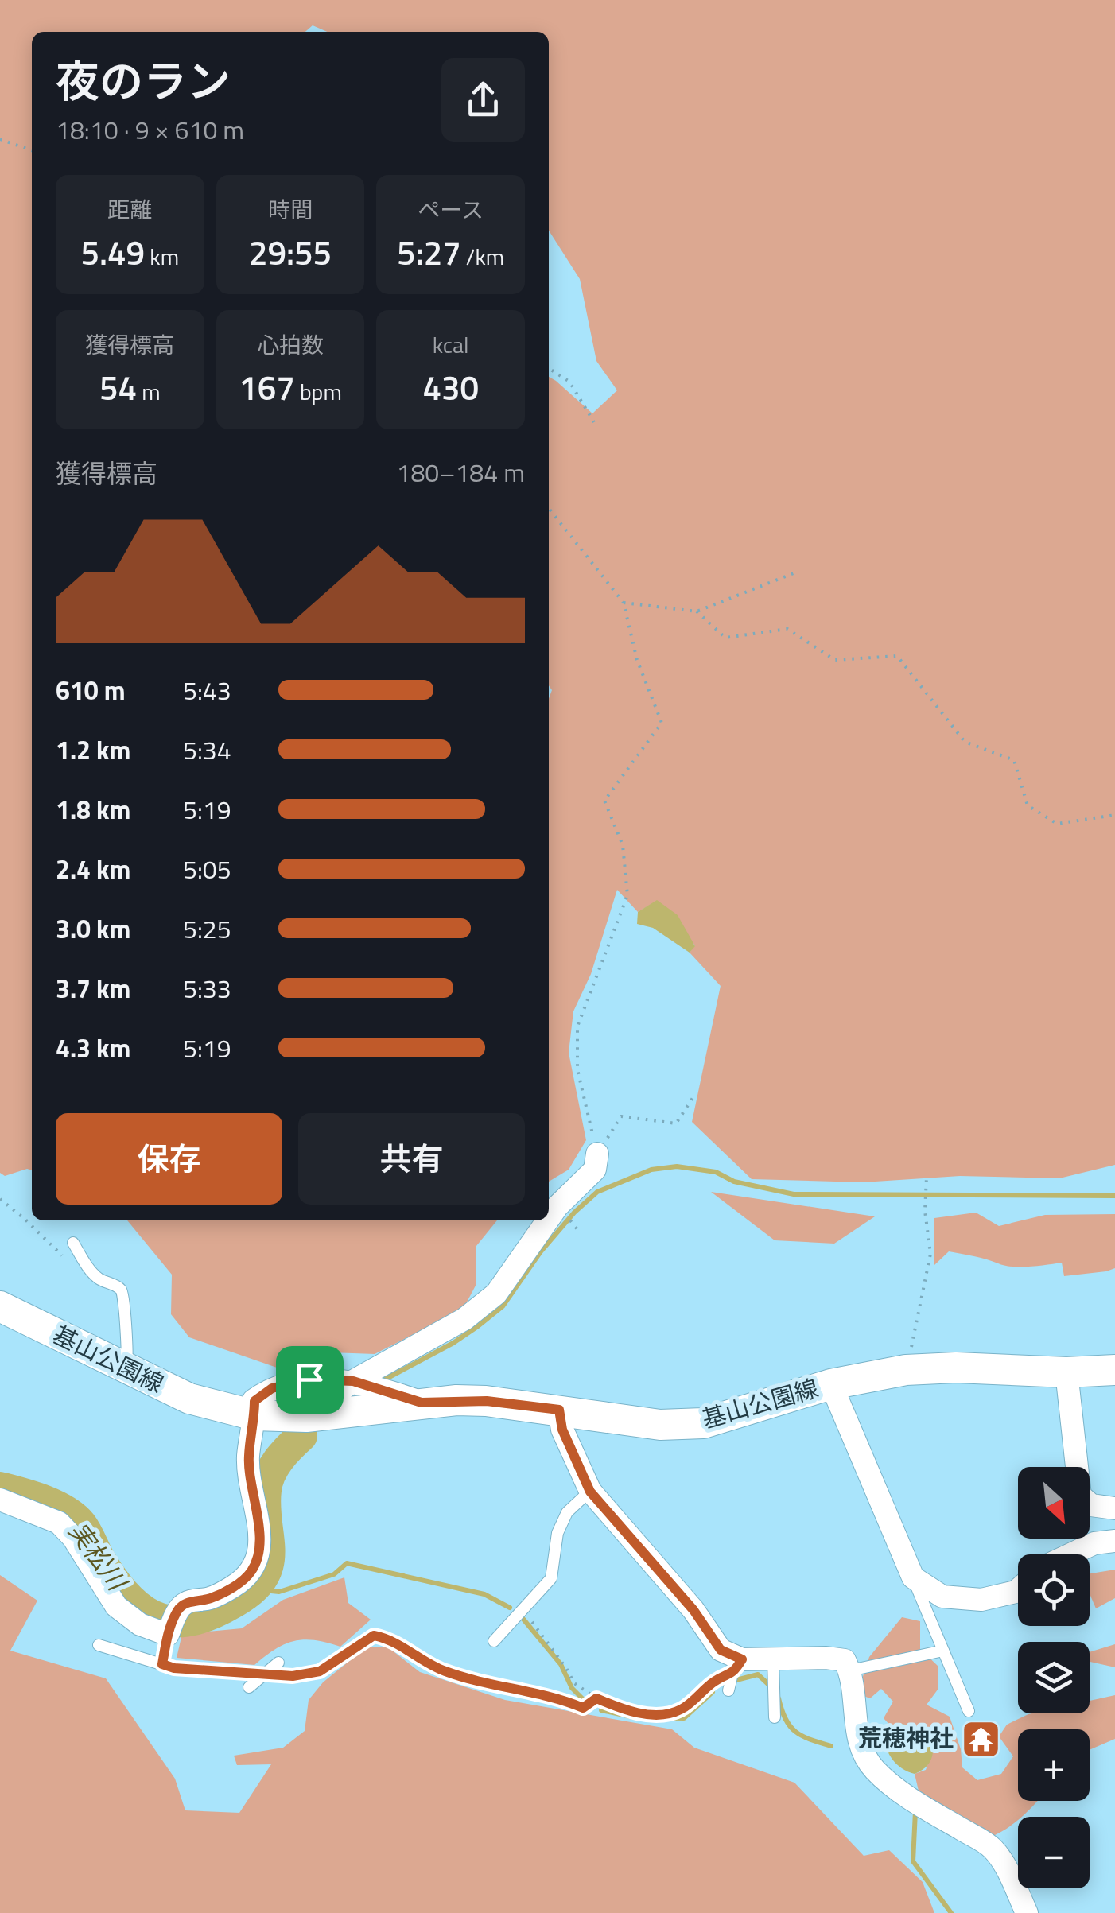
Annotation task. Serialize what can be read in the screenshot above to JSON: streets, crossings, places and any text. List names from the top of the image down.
{
  "streets": {
    "main road": ["基山公園線"]
  },
  "water": ["実松川"],
  "places": {
    "temple": ["荒穂神社"]
  },
  "north": "bottom right",
  "page": {
    "heading": ["夜のラン", "18:10 · 9 × 610 m"],
    "stats": [
      ["距離", "5.49 km"],
      ["時間", "29:55"],
      ["ペース", "5:27 /km"],
      ["獲得標高", "54 m"],
      ["心拍数", "167 bpm"],
      ["kcal", "430"]
    ],
    "chart": ["獲得標高", "180–184 m"],
    "list": [
      {
        "name": "610 m",
        "note": "5:43"
      },
      {
        "name": "1.2 km",
        "note": "5:34"
      },
      {
        "name": "1.8 km",
        "note": "5:19"
      },
      {
        "name": "2.4 km",
        "note": "5:05"
      },
      {
        "name": "3.0 km",
        "note": "5:25"
      },
      {
        "name": "3.7 km",
        "note": "5:33"
      },
      {
        "name": "4.3 km",
        "note": "5:19"
      }
    ],
    "buttons": ["保存", "共有"],
    "map_buttons": ["+", "−"]
  }
}
